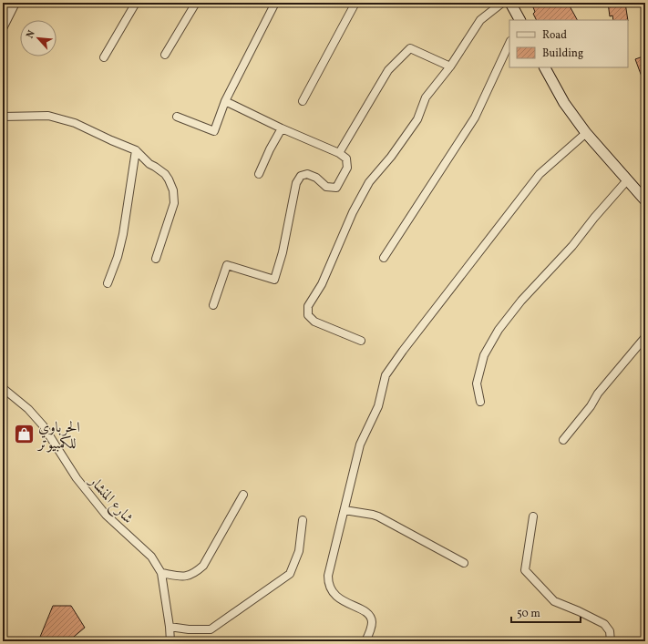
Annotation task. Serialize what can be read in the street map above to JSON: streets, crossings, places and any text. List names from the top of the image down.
{
  "streets": {
    "street": ["شارع المنشار"]
  },
  "places": {
    "shop": ["الحرباوي للكمبيوتر"]
  },
  "legend": ["Road", "Building"],
  "scale_bar": "50 m",
  "north": "top left"
}
